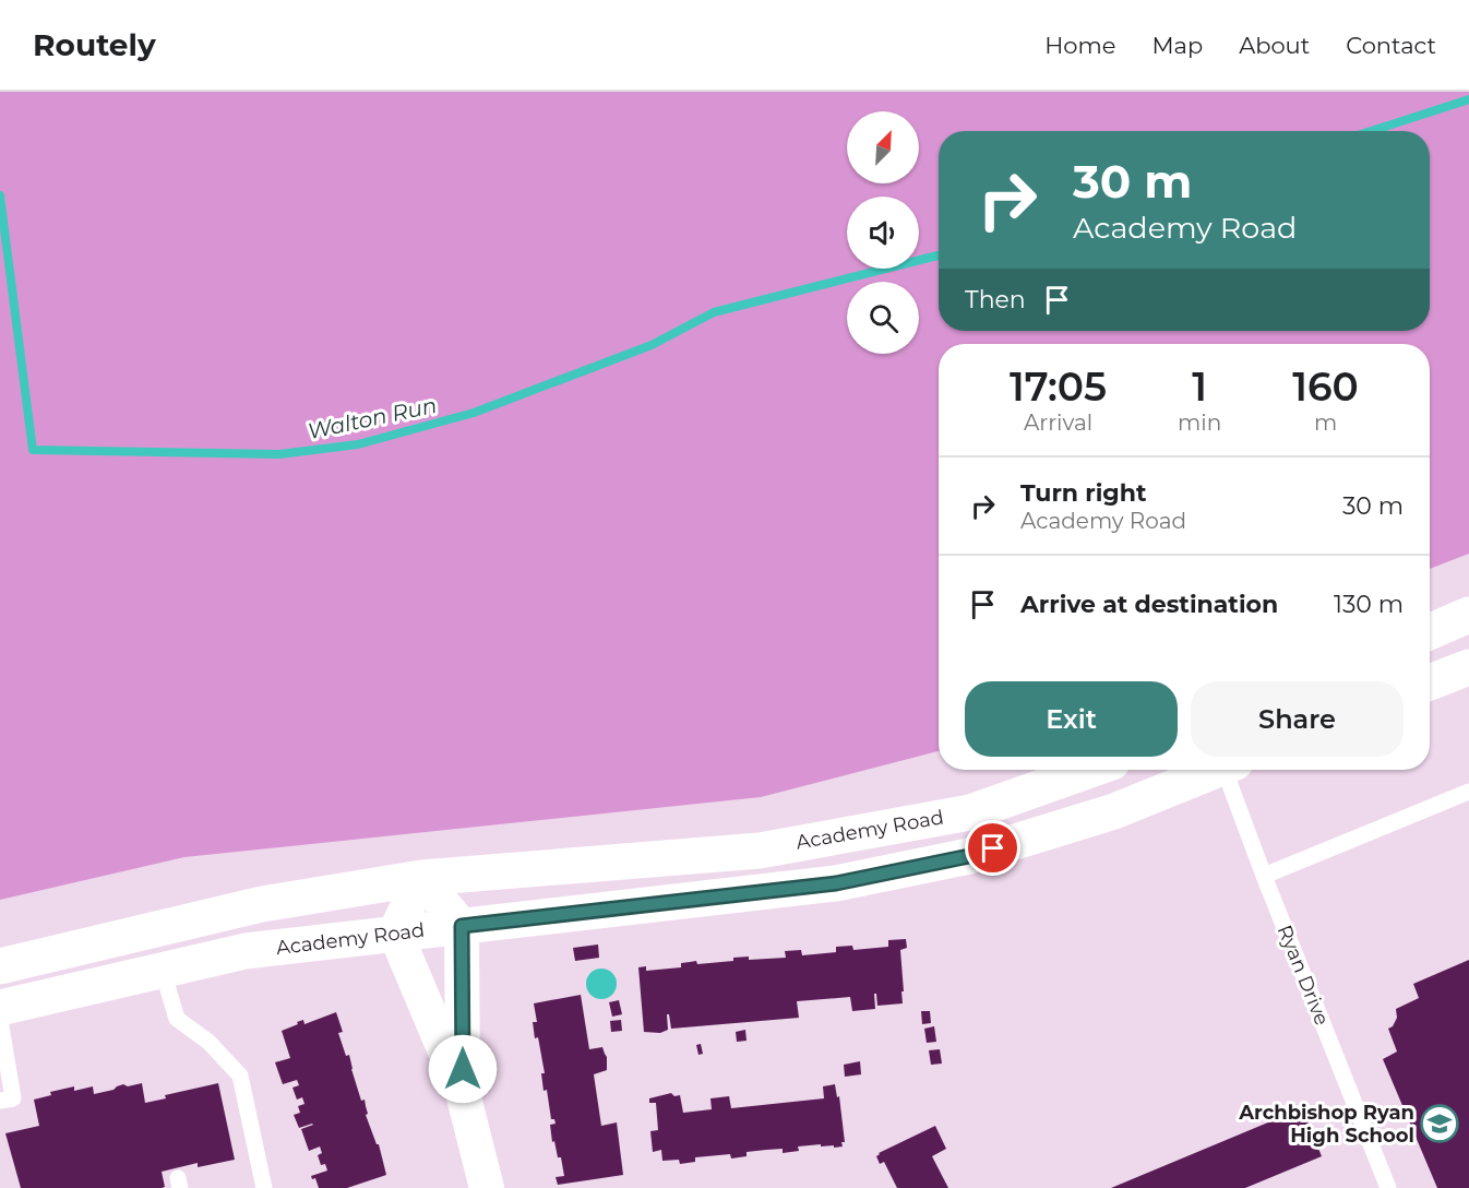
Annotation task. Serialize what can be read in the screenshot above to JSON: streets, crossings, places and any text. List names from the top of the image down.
{
  "streets": {
    "main road": ["Academy Road"],
    "lane": ["Ryan Drive"]
  },
  "water": ["Walton Run"],
  "places": {
    "school or university": ["Archbishop Ryan High School"]
  },
  "north": "top right",
  "page": {
    "header": "Routely",
    "nav": [
      "Home",
      "Map",
      "About",
      "Contact"
    ],
    "turn": ["30 m", "Academy Road"],
    "then": "Then",
    "eta": [
      "17:05",
      "Arrival",
      "1",
      "min",
      "160",
      "m"
    ],
    "list": [
      {
        "name": "Turn right",
        "note": "Academy Road",
        "value": "30 m"
      },
      {
        "name": "Arrive at destination",
        "value": "130 m"
      }
    ],
    "buttons": ["Exit", "Share"]
  }
}
